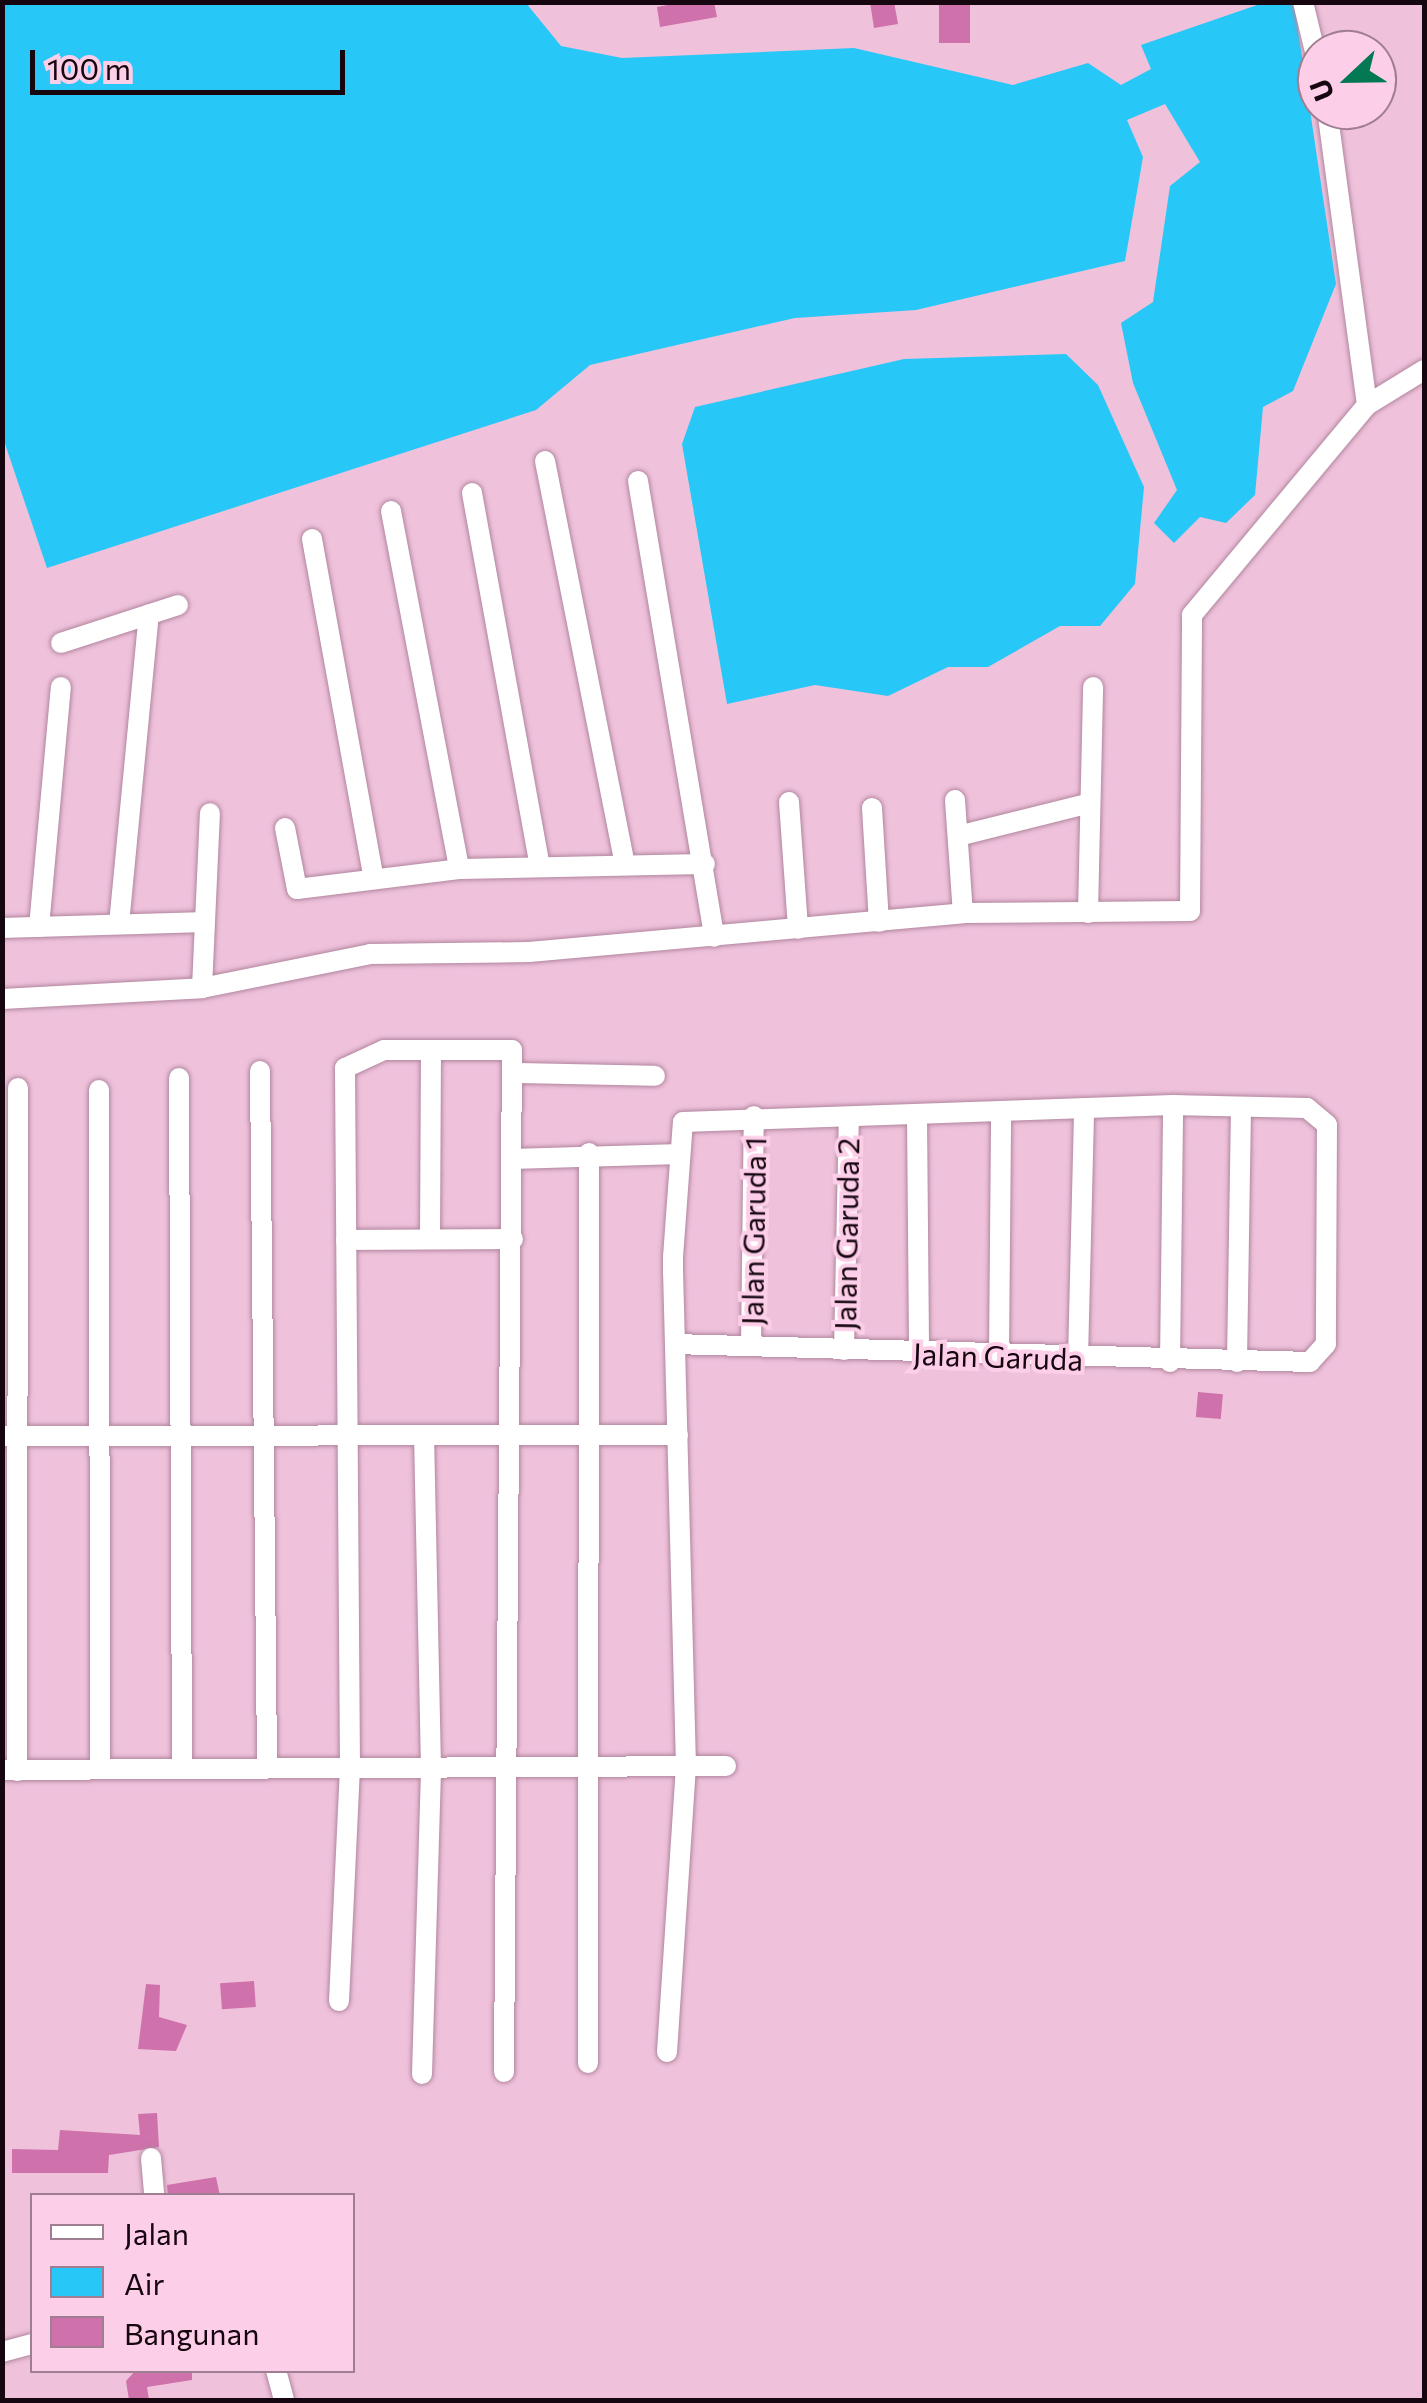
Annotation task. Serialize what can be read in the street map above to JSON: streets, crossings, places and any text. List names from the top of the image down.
{
  "streets": {
    "street": ["Jalan Garuda 1", "Jalan Garuda 2", "Jalan Garuda"]
  },
  "crossings": [
    ["Jalan Garuda 1", "Jalan Garuda"],
    ["Jalan Garuda 2", "Jalan Garuda"]
  ],
  "legend": ["Jalan", "Air", "Bangunan"],
  "scale_bar": "100 m",
  "north": "left"
}
